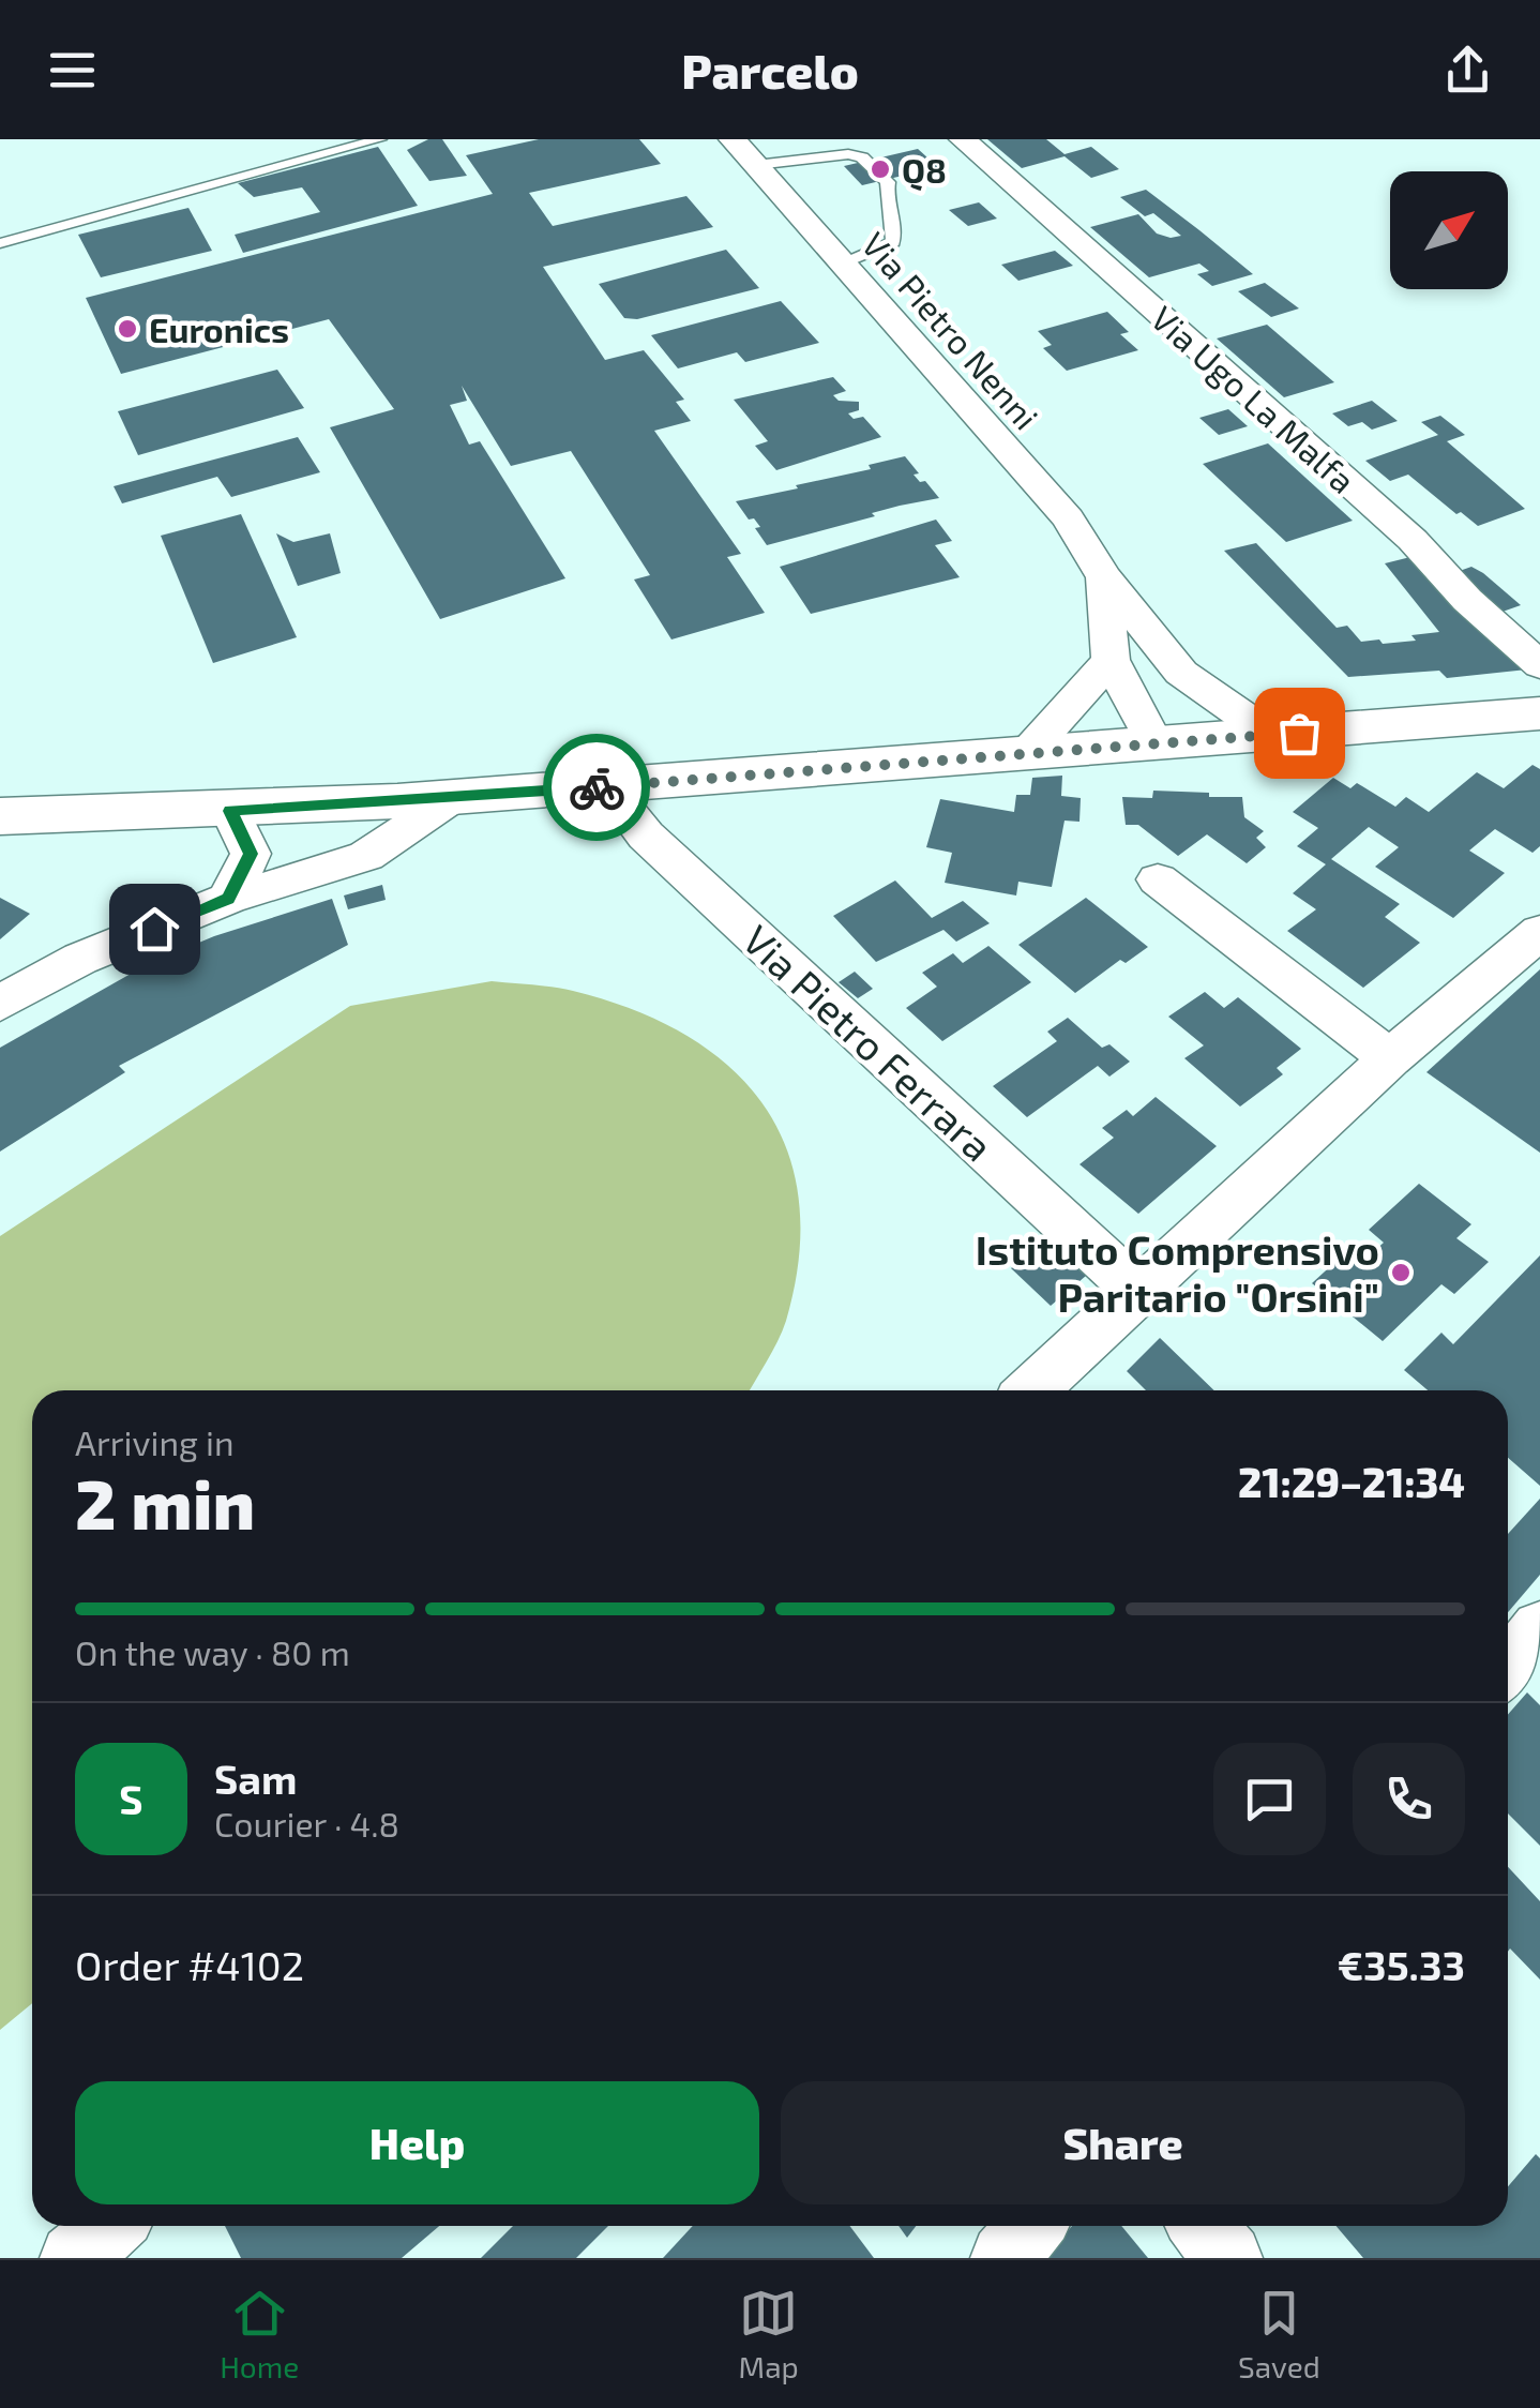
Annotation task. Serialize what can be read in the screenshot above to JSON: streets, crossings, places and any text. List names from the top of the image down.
{
  "streets": {
    "street": ["Via Pietro Nenni", "Via Ugo La Malfa", "Via Pietro Ferrara"]
  },
  "places": ["Q8", "Euronics", "Istituto Comprensivo Paritario \"Orsini\""],
  "north": "top right",
  "page": {
    "header": "Parcelo",
    "heading": ["2 min", "Arriving in", "21:29–21:34"],
    "panel": [
      "Sam",
      "Courier · 4.8",
      "Order #4102",
      "€35.33"
    ],
    "bar": "On the way · 80 m",
    "round": "S",
    "buttons": ["Help", "Share"],
    "tabs": ["Home", "Map", "Saved"]
  }
}
